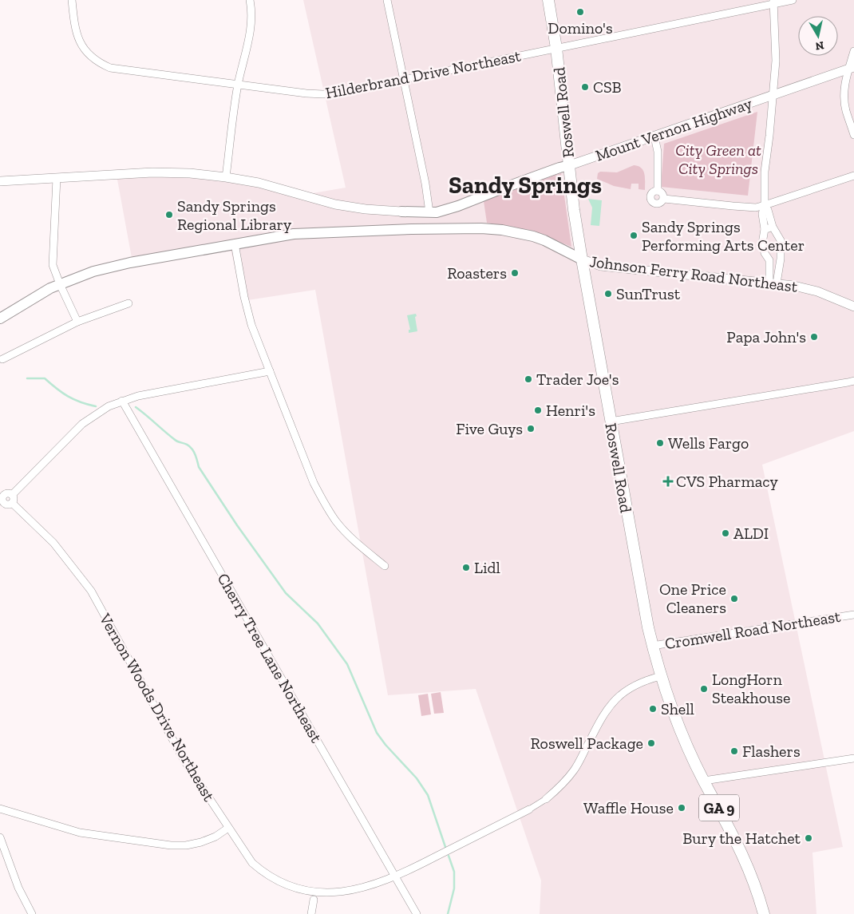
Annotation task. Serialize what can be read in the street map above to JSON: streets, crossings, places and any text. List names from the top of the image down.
{
  "streets": {
    "main road": [
      "Roswell Road",
      "Mount Vernon Highway",
      "Johnson Ferry Road Northeast",
      "GA 9"
    ],
    "street": [
      "Hilderbrand Drive Northeast",
      "Cromwell Road Northeast",
      "Cherry Tree Lane Northeast",
      "Vernon Woods Drive Northeast"
    ]
  },
  "crossings": [
    ["Hilderbrand Drive Northeast", "Roswell Road"],
    ["Roswell Road", "Mount Vernon Highway"],
    ["Roswell Road", "Johnson Ferry Road Northeast"],
    ["Roswell Road", "Cromwell Road Northeast"],
    ["Cherry Tree Lane Northeast", "Vernon Woods Drive Northeast"]
  ],
  "districts": ["Sandy Springs"],
  "parks": ["City Green at City Springs"],
  "places": {
    "other": [
      "Domino's",
      "CSB",
      "Sandy Springs Regional Library",
      "Sandy Springs Performing Arts Center",
      "Roasters",
      "SunTrust",
      "Papa John's",
      "Trader Joe's",
      "Henri's",
      "Five Guys",
      "Wells Fargo",
      "ALDI",
      "Lidl",
      "One Price Cleaners",
      "LongHorn Steakhouse",
      "Shell",
      "Roswell Package",
      "Flashers",
      "Waffle House",
      "Bury the Hatchet"
    ],
    "health": ["CVS Pharmacy"]
  },
  "north": "bottom"
}
